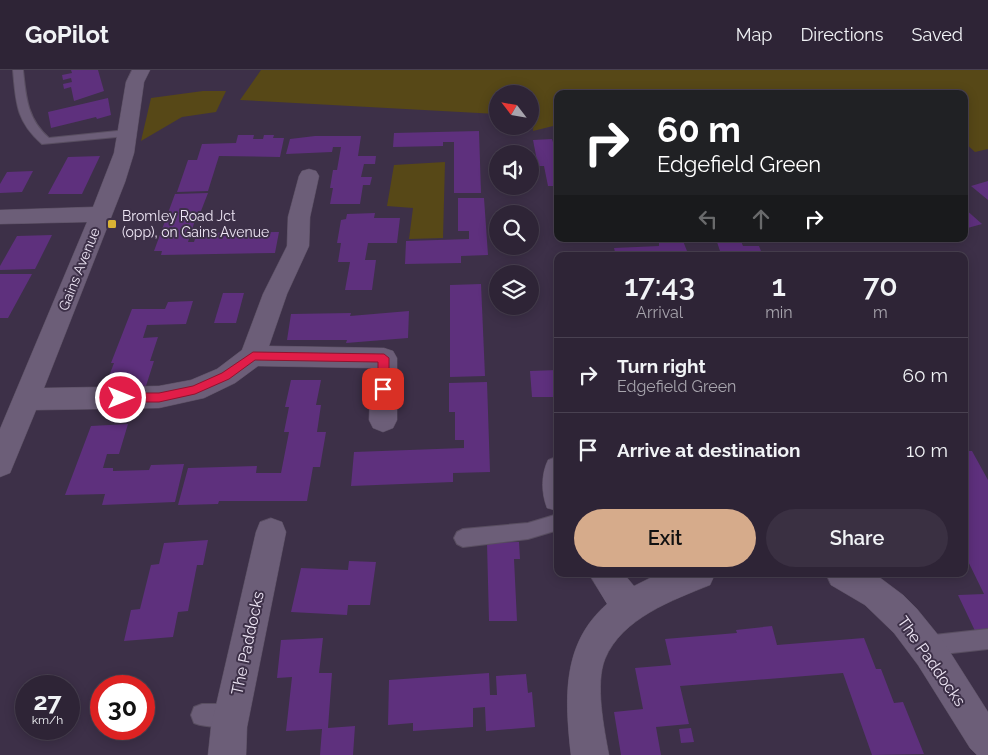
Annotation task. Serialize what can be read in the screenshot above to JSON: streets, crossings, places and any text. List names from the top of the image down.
{
  "streets": {
    "street": ["Gains Avenue", "The Paddocks"]
  },
  "places": {
    "transit": ["Bromley Road Jct (opp), on Gains Avenue"]
  },
  "north": "top left",
  "page": {
    "header": "GoPilot",
    "nav": ["Map", "Directions", "Saved"],
    "turn": ["60 m", "Edgefield Green"],
    "eta": [
      "17:43",
      "Arrival",
      "1",
      "min",
      "70",
      "m"
    ],
    "list": [
      {
        "name": "Turn right",
        "note": "Edgefield Green",
        "value": "60 m"
      },
      {
        "name": "Arrive at destination",
        "value": "10 m"
      }
    ],
    "buttons": ["Exit", "Share"],
    "speed": "27 km/h",
    "limit": "30"
  }
}
